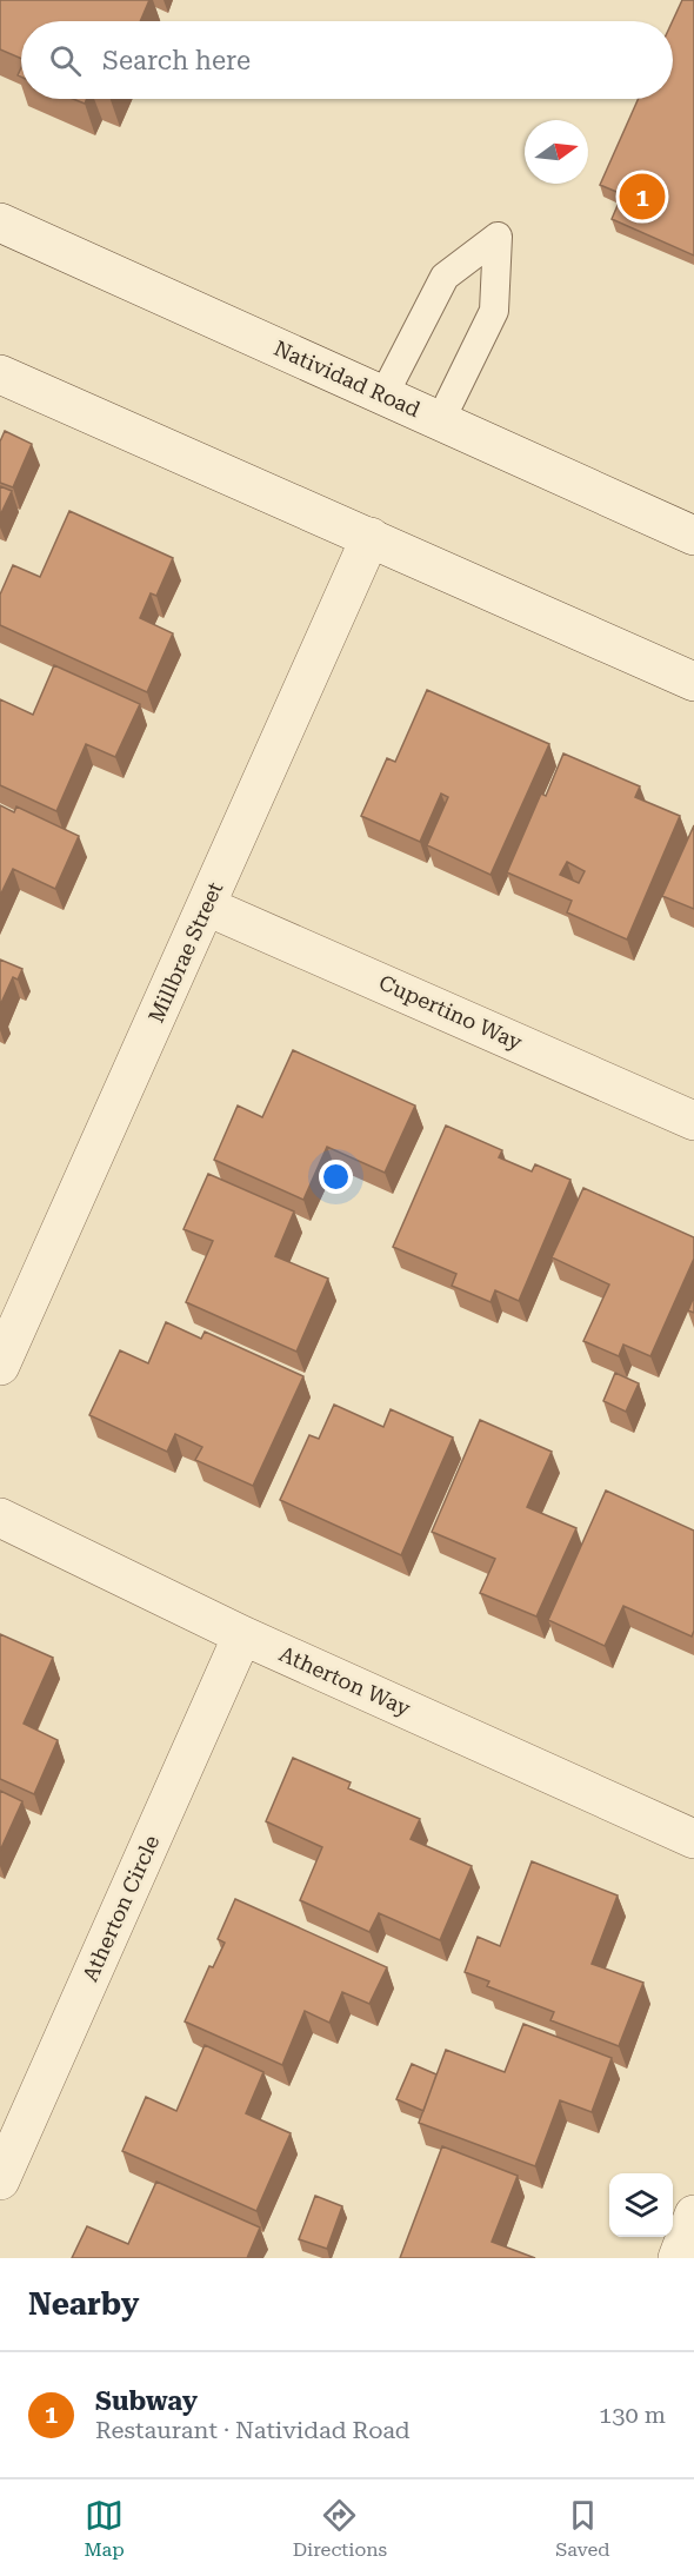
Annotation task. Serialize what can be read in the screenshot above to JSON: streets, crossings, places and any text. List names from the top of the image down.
{
  "streets": {
    "street": [
      "Natividad Road",
      "Millbrae Street",
      "Cupertino Way",
      "Atherton Way",
      "Atherton Circle"
    ]
  },
  "crossings": [
    ["Millbrae Street", "Cupertino Way"],
    ["Atherton Way", "Atherton Circle"]
  ],
  "north": "right",
  "page": {
    "search": "Search here",
    "pins": "1",
    "heading": "Nearby",
    "list": [
      {
        "mark": "1",
        "name": "Subway",
        "note": "Restaurant · Natividad Road",
        "value": "130 m"
      }
    ],
    "nav": ["Map", "Directions", "Saved"]
  }
}
